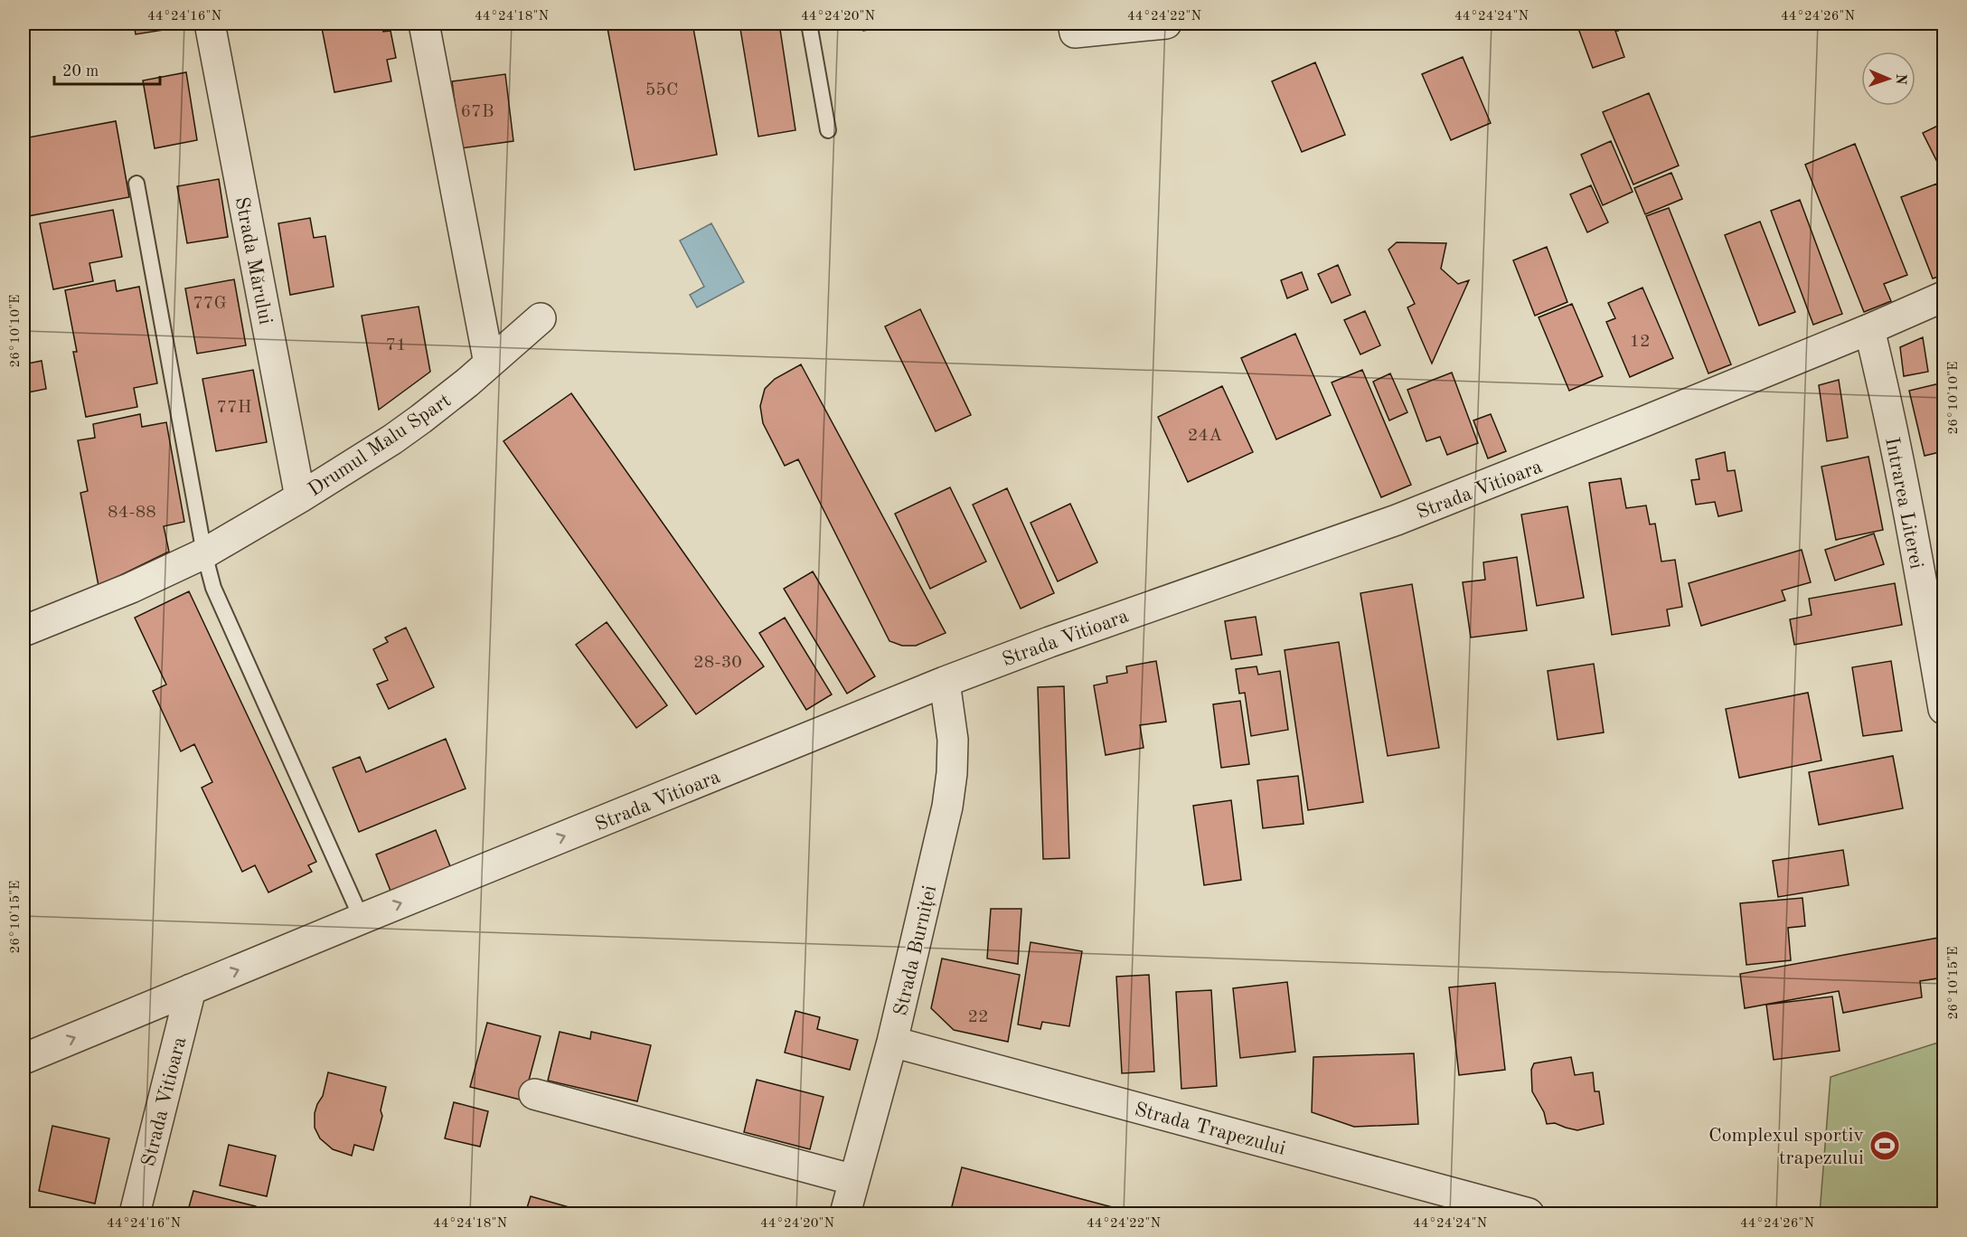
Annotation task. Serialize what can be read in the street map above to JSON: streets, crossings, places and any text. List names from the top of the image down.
{
  "streets": {
    "street": [
      "Strada Mărului",
      "Drumul Malu Spart",
      "Strada Vitioara",
      "Intrarea Literei",
      "Strada Burniței",
      "Strada Trapezului"
    ]
  },
  "crossings": [
    ["Strada Mărului", "Drumul Malu Spart"],
    ["Strada Vitioara", "Intrarea Literei"],
    ["Strada Vitioara", "Strada Burniței"],
    ["Strada Burniței", "Strada Trapezului"]
  ],
  "one_way": ["Strada Vitioara"],
  "places": {
    "sports": ["Complexul sportiv trapezului"]
  },
  "house_numbers": [
    "55C",
    "67B",
    "77G",
    "12",
    "71",
    "77H",
    "24A",
    "84-88",
    "28-30",
    "22"
  ],
  "scale_bar": "20 m",
  "north": "right",
  "coordinates": [
    "44°24'16\"N",
    "44°24'18\"N",
    "44°24'20\"N",
    "44°24'22\"N",
    "44°24'24\"N",
    "44°24'26\"N",
    "26°10'10\"E",
    "26°10'15\"E"
  ]
}
